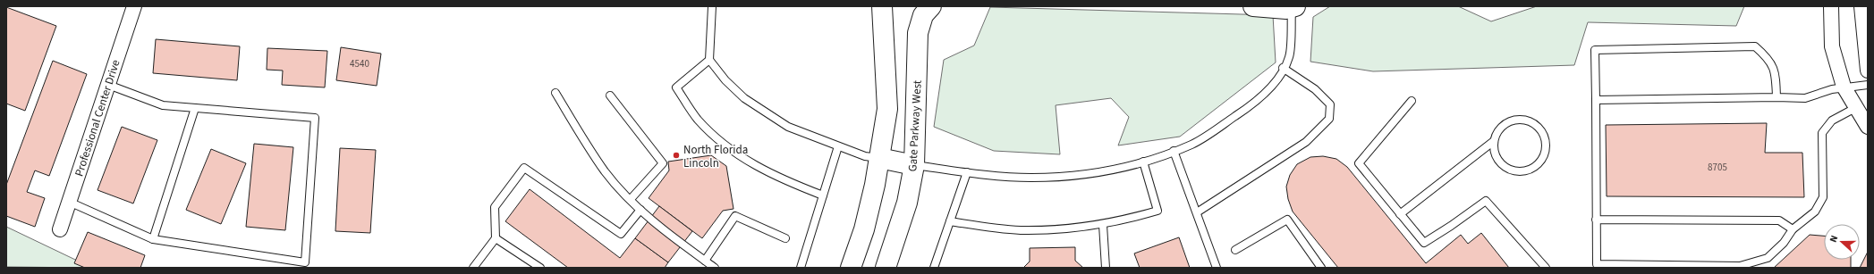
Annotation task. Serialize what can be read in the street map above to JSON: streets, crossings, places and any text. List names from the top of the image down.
{
  "streets": {
    "main road": ["Gate Parkway West"],
    "street": ["Professional Center Drive"]
  },
  "places": ["North Florida Lincoln"],
  "house_numbers": ["4540", "8705"],
  "north": "left"
}
